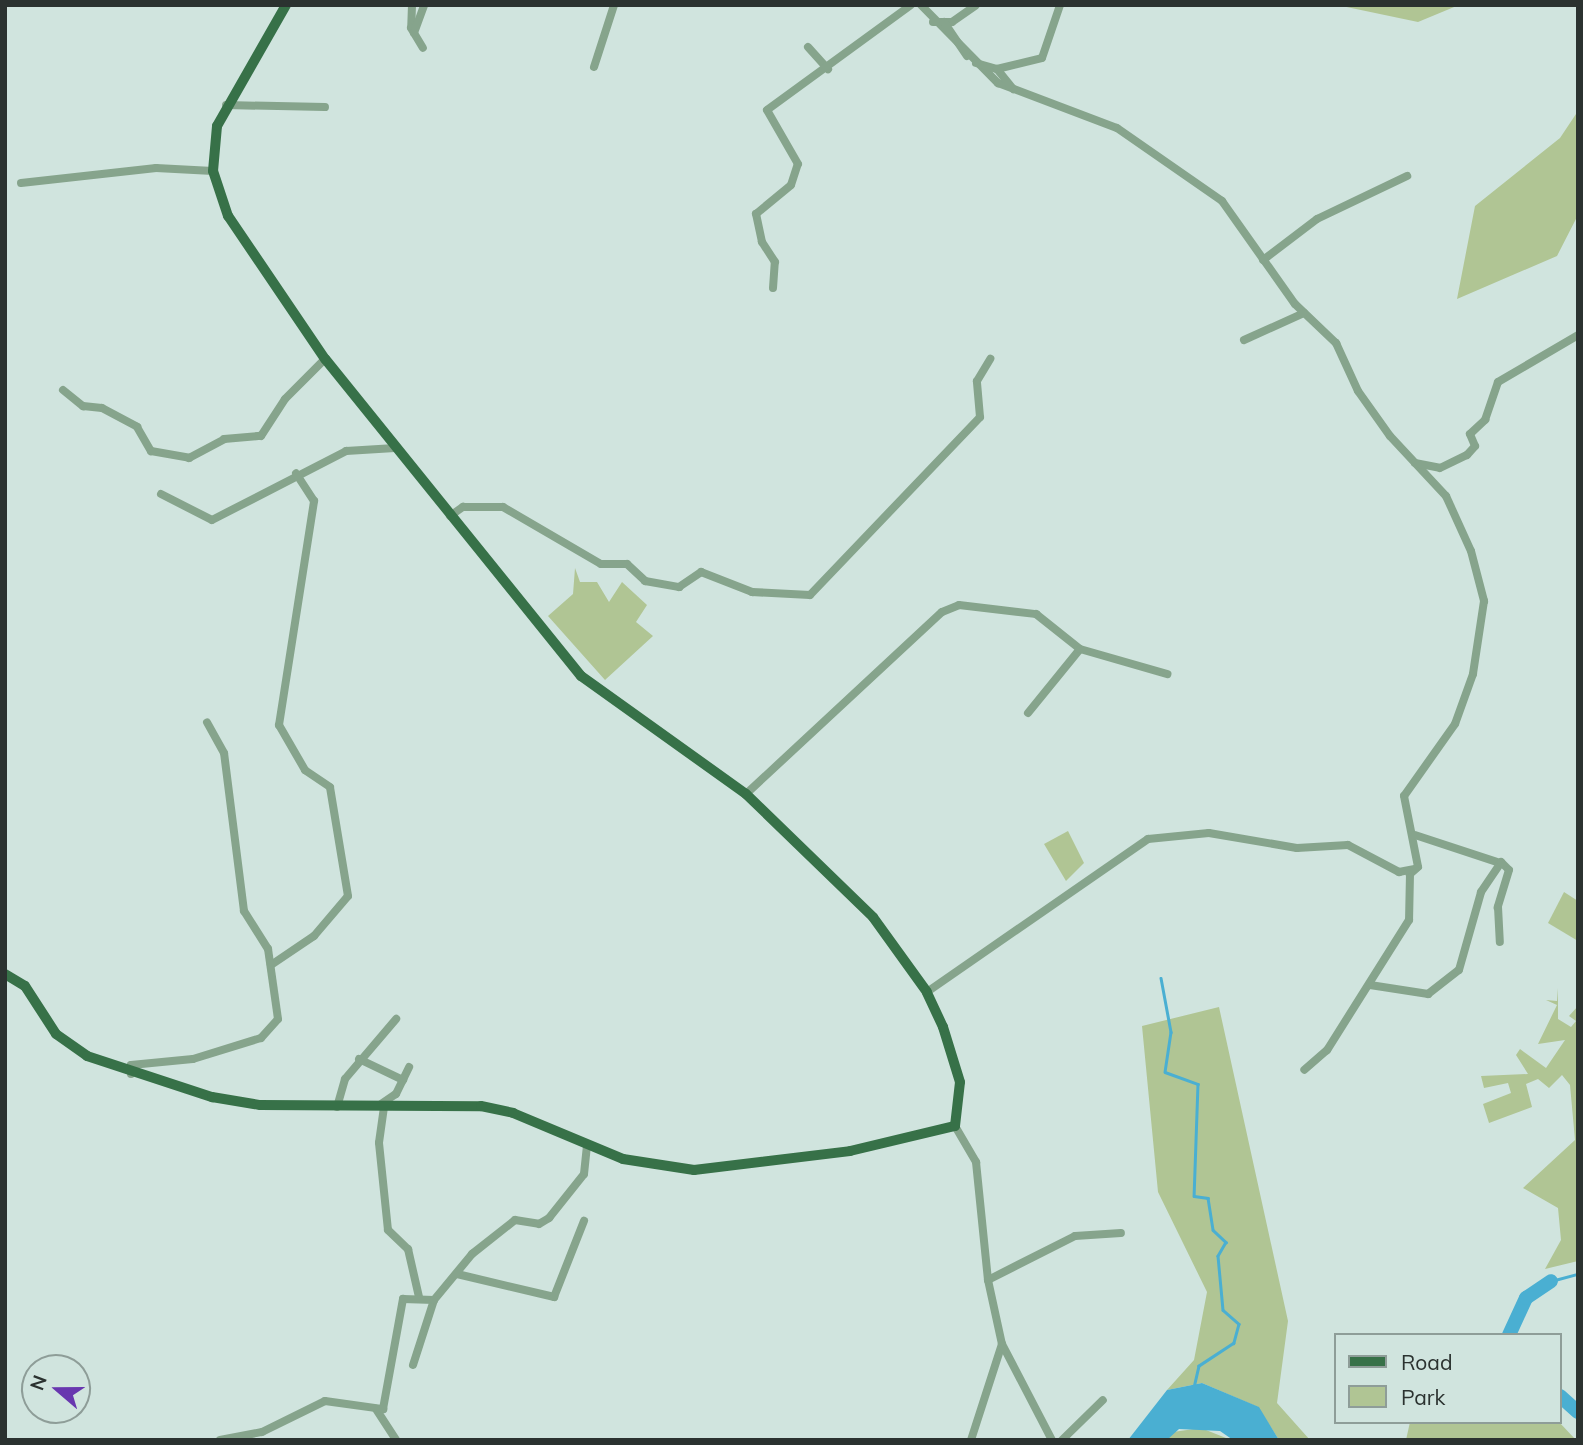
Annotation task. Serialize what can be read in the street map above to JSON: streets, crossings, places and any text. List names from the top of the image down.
{
  "legend": ["Road", "Park"],
  "north": "left"
}
